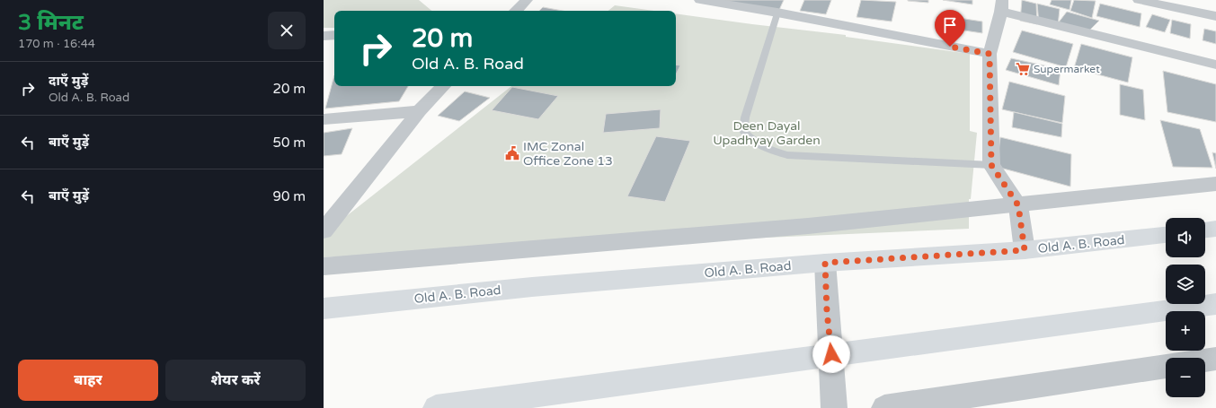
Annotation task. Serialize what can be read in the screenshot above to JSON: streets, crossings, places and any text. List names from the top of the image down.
{
  "streets": {
    "main road": ["Old A. B. Road"]
  },
  "parks": ["Deen Dayal Upadhyay Garden"],
  "places": {
    "supermarket": ["Supermarket"],
    "public building": ["IMC Zonal Office Zone 13"]
  },
  "page": {
    "heading": ["3 मिनट", "170 m · 16:44"],
    "turn": ["20 m", "Old A. B. Road"],
    "list": [
      {
        "name": "दाएँ मुड़ें",
        "note": "Old A. B. Road",
        "value": "20 m"
      },
      {
        "name": "बाएँ मुड़ें",
        "value": "50 m"
      },
      {
        "name": "बाएँ मुड़ें",
        "value": "90 m"
      }
    ],
    "map_buttons": ["+", "−"],
    "buttons": ["बाहर", "शेयर करें"]
  }
}
